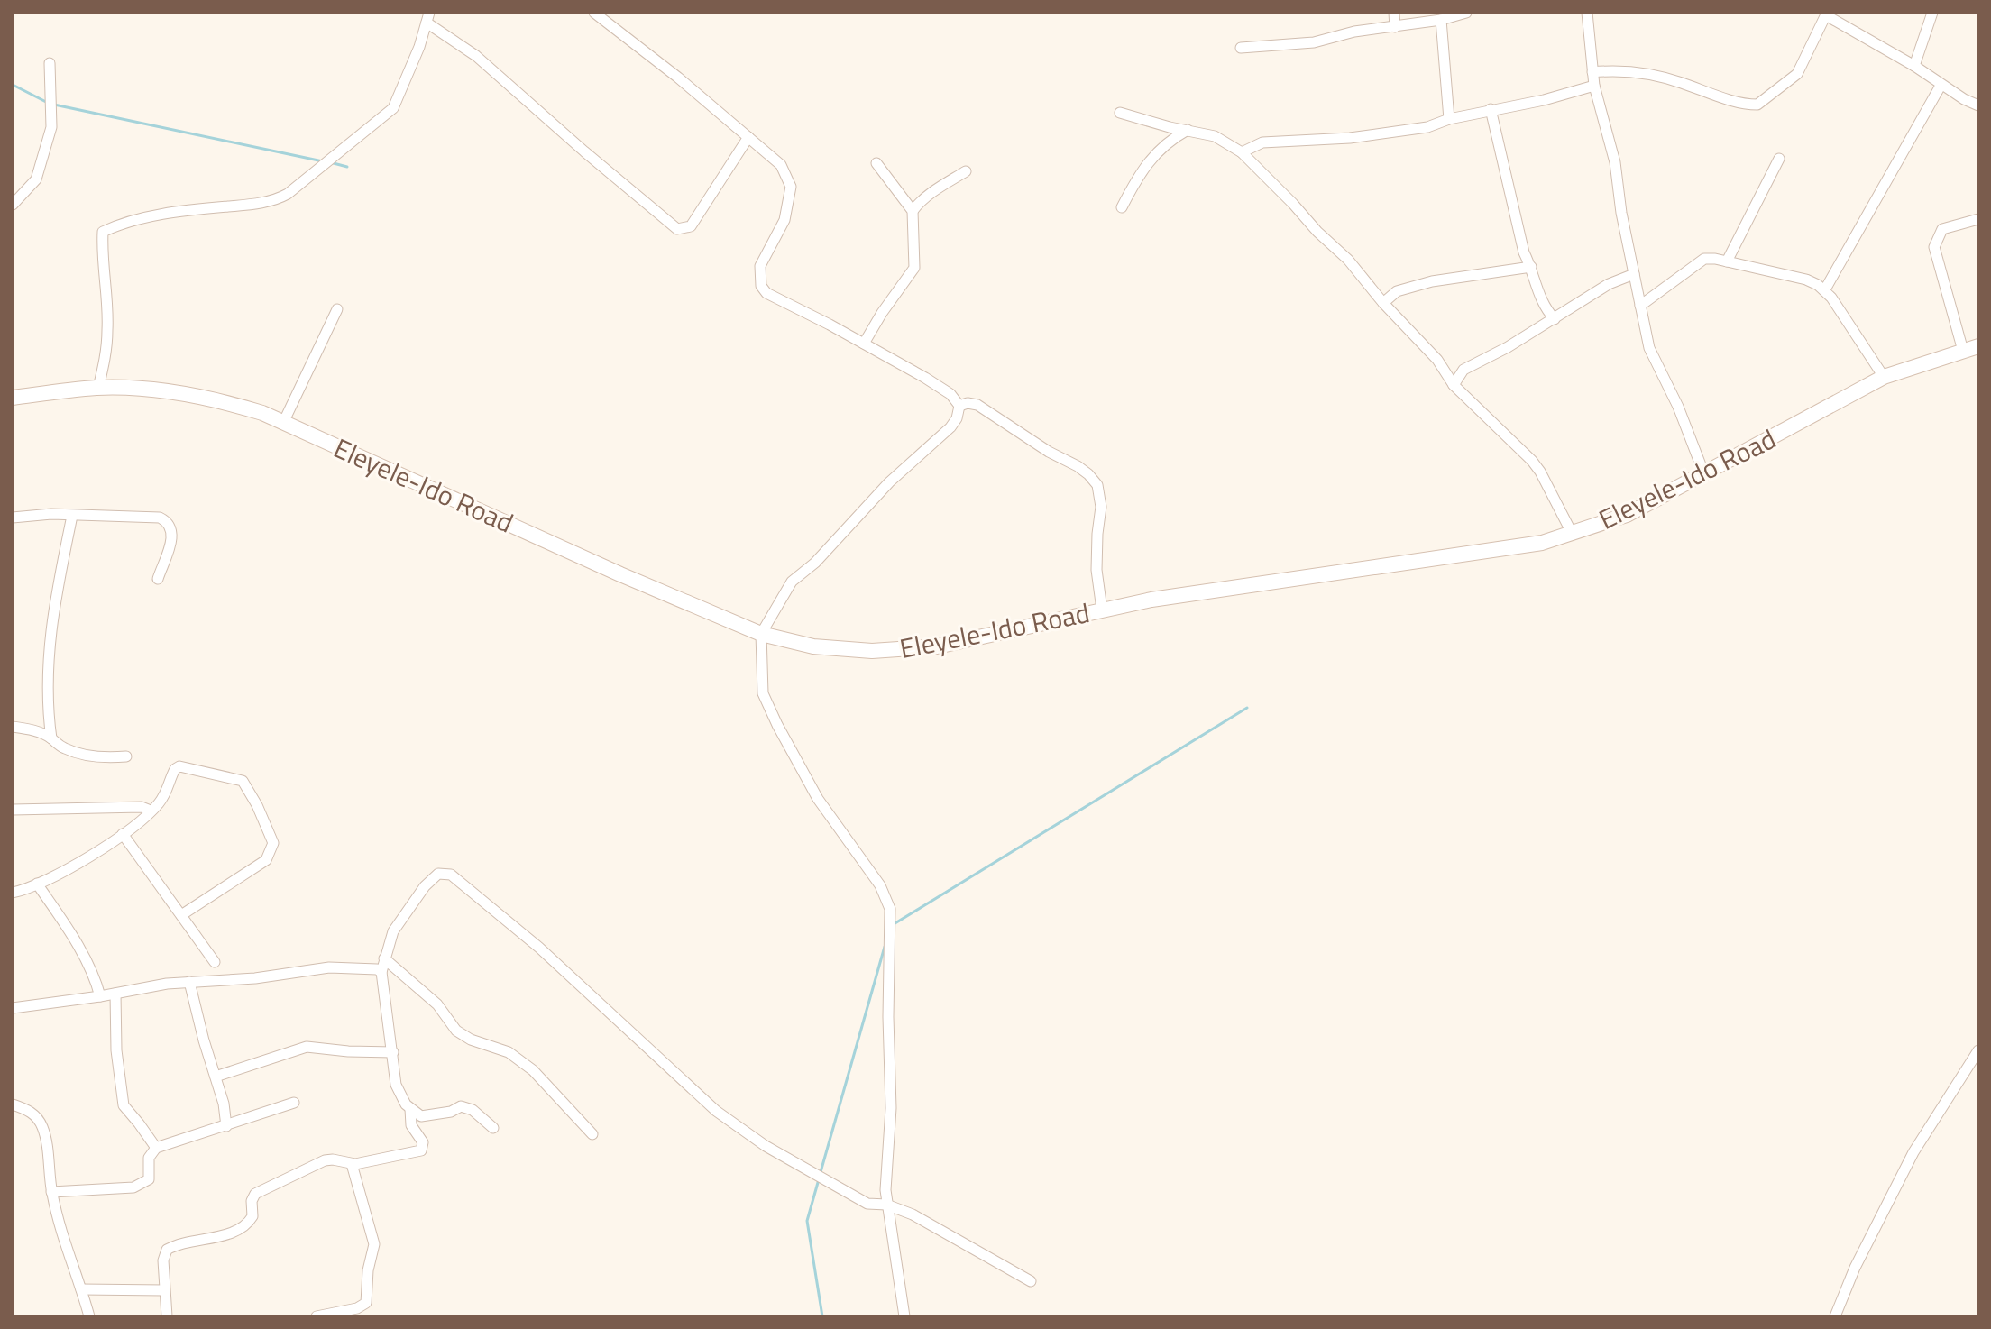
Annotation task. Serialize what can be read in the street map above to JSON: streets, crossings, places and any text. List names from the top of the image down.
{
  "streets": {
    "main road": ["Eleyele-Ido Road"]
  }
}
